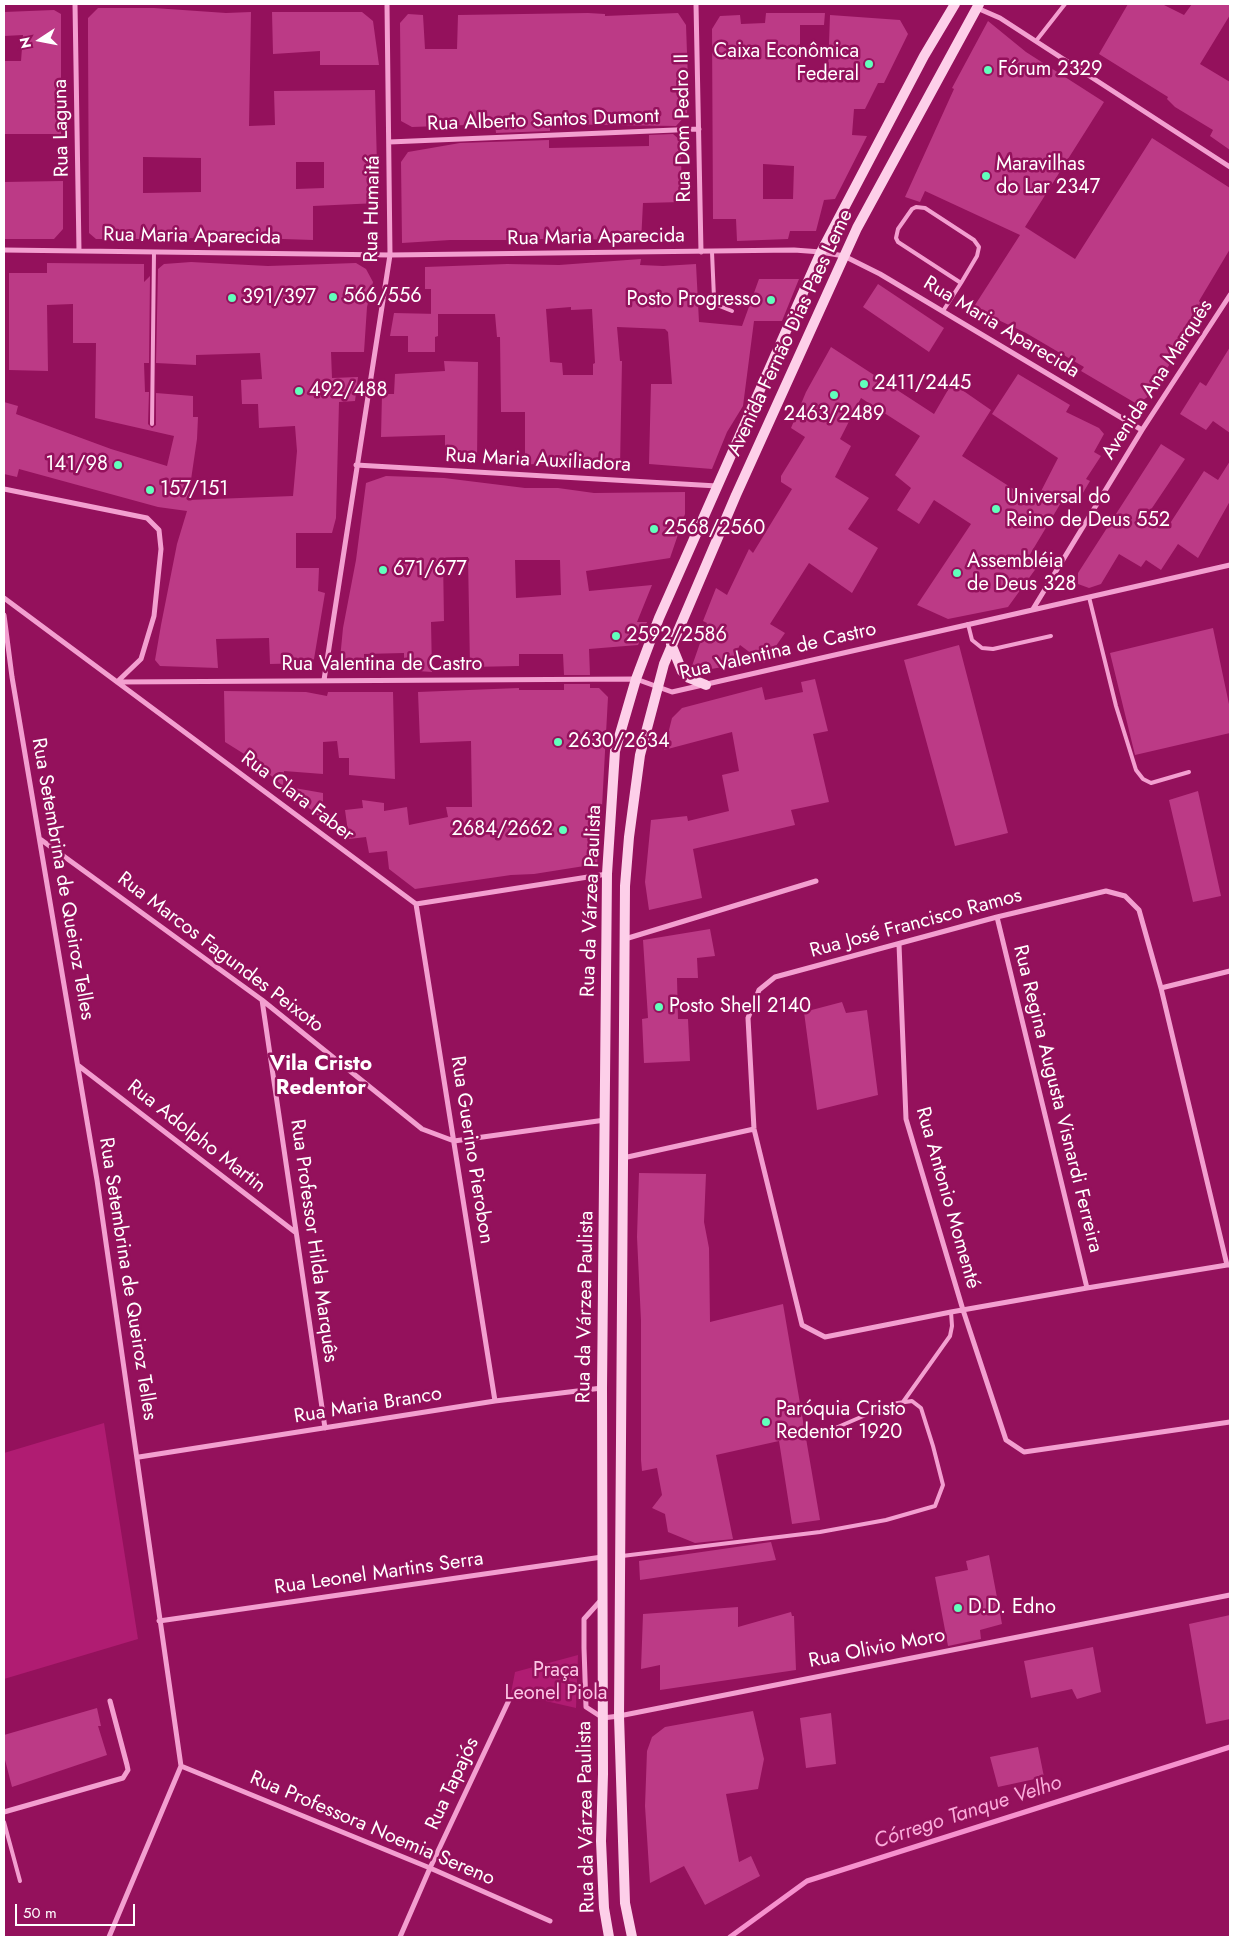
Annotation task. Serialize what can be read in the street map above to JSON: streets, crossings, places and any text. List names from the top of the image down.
{
  "streets": {
    "main road": ["Avenida Fernão Dias Paes Leme", "Rua da Várzea Paulista"],
    "street": [
      "Rua Alberto Santos Dumont",
      "Rua Laguna",
      "Rua Dom Pedro II",
      "Rua Humaitá",
      "Rua Maria Aparecida",
      "Avenida Ana Marquês",
      "Rua Maria Auxiliadora",
      "Rua Valentina de Castro",
      "Rua Clara Faber",
      "Rua Setembrina de Queiroz Telles",
      "Rua José Francisco Ramos",
      "Rua Marcos Fagundes Peixoto",
      "Rua Regina Augusta Visnardi Ferreira",
      "Rua Adolpho Martin",
      "Rua Guerino Pierobon",
      "Rua Antonio Momenté",
      "Rua Professor Hilda Marquês",
      "Rua Maria Branco",
      "Rua Leonel Martins Serra",
      "Rua Olivio Moro",
      "Rua Tapajós",
      "Rua Professora Noemia Sereno"
    ]
  },
  "crossings": [
    ["Rua Alberto Santos Dumont", "Rua Dom Pedro II"],
    ["Rua Alberto Santos Dumont", "Rua Humaitá"],
    ["Rua Laguna", "Rua Maria Aparecida"],
    ["Rua Dom Pedro II", "Rua Maria Aparecida"],
    ["Rua Humaitá", "Rua Maria Aparecida"],
    ["Rua Humaitá", "Rua Maria Auxiliadora"],
    ["Rua Humaitá", "Rua Valentina de Castro"],
    ["Rua Maria Aparecida", "Avenida Fernão Dias Paes Leme"],
    ["Rua Maria Aparecida", "Avenida Ana Marquês"],
    ["Avenida Fernão Dias Paes Leme", "Rua Maria Auxiliadora"],
    ["Avenida Fernão Dias Paes Leme", "Rua Valentina de Castro"],
    ["Avenida Fernão Dias Paes Leme", "Rua da Várzea Paulista"],
    ["Avenida Ana Marquês", "Rua Valentina de Castro"],
    ["Rua Valentina de Castro", "Rua Clara Faber"],
    ["Rua Valentina de Castro", "Rua da Várzea Paulista"],
    ["Rua Clara Faber", "Rua Guerino Pierobon"],
    ["Rua Setembrina de Queiroz Telles", "Rua Marcos Fagundes Peixoto"],
    ["Rua Setembrina de Queiroz Telles", "Rua Adolpho Martin"],
    ["Rua Setembrina de Queiroz Telles", "Rua Maria Branco"],
    ["Rua Setembrina de Queiroz Telles", "Rua Leonel Martins Serra"],
    ["Rua Setembrina de Queiroz Telles", "Rua Professora Noemia Sereno"],
    ["Rua da Várzea Paulista", "Rua Marcos Fagundes Peixoto"],
    ["Rua da Várzea Paulista", "Rua Maria Branco"],
    ["Rua da Várzea Paulista", "Rua Leonel Martins Serra"],
    ["Rua da Várzea Paulista", "Rua Olivio Moro"],
    ["Rua José Francisco Ramos", "Rua Regina Augusta Visnardi Ferreira"],
    ["Rua José Francisco Ramos", "Rua Antonio Momenté"],
    ["Rua Marcos Fagundes Peixoto", "Rua Guerino Pierobon"],
    ["Rua Marcos Fagundes Peixoto", "Rua Professor Hilda Marquês"],
    ["Rua Adolpho Martin", "Rua Professor Hilda Marquês"],
    ["Rua Guerino Pierobon", "Rua Maria Branco"],
    ["Rua Professor Hilda Marquês", "Rua Maria Branco"],
    ["Rua Tapajós", "Rua Professora Noemia Sereno"]
  ],
  "districts": ["Vila Cristo Redentor"],
  "water": ["Córrego Tanque Velho"],
  "parks": ["Praça Leonel Piola"],
  "places": [
    "Caixa Econômica Federal",
    "Fórum 2329",
    "Maravilhas do Lar 2347",
    "566/556",
    "391/397",
    "Posto Progresso",
    "2411/2445",
    "492/488",
    "2463/2489",
    "141/98",
    "157/151",
    "Universal do Reino de Deus 552",
    "2568/2560",
    "671/677",
    "Assembléia de Deus 328",
    "2592/2586",
    "2630/2634",
    "2684/2662",
    "Posto Shell 2140",
    "Paróquia Cristo Redentor 1920",
    "D.D. Edno"
  ],
  "scale_bar": "50 m",
  "north": "left"
}
